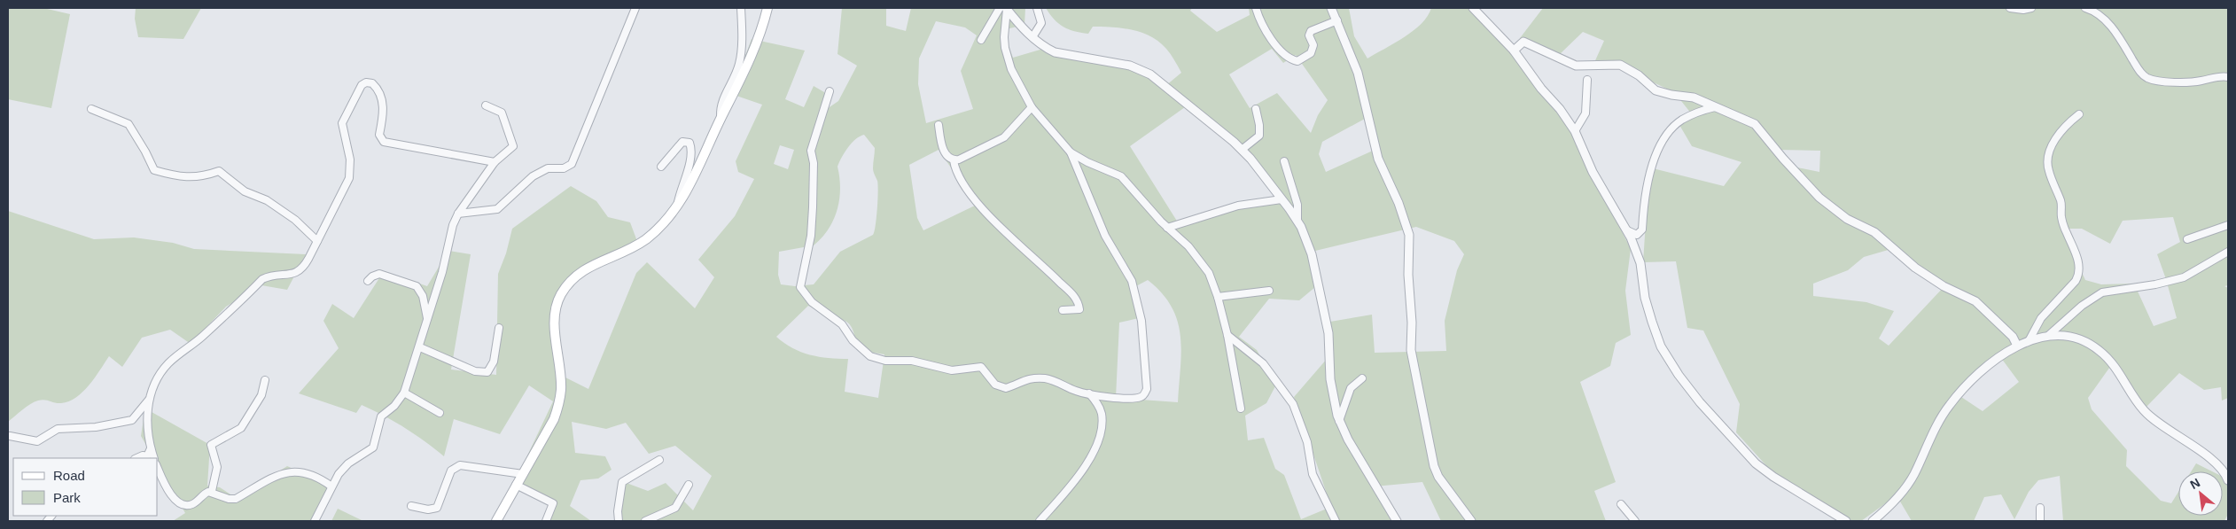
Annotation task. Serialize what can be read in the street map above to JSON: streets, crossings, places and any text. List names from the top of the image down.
{
  "legend": ["Road", "Park"],
  "north": "top left"
}
